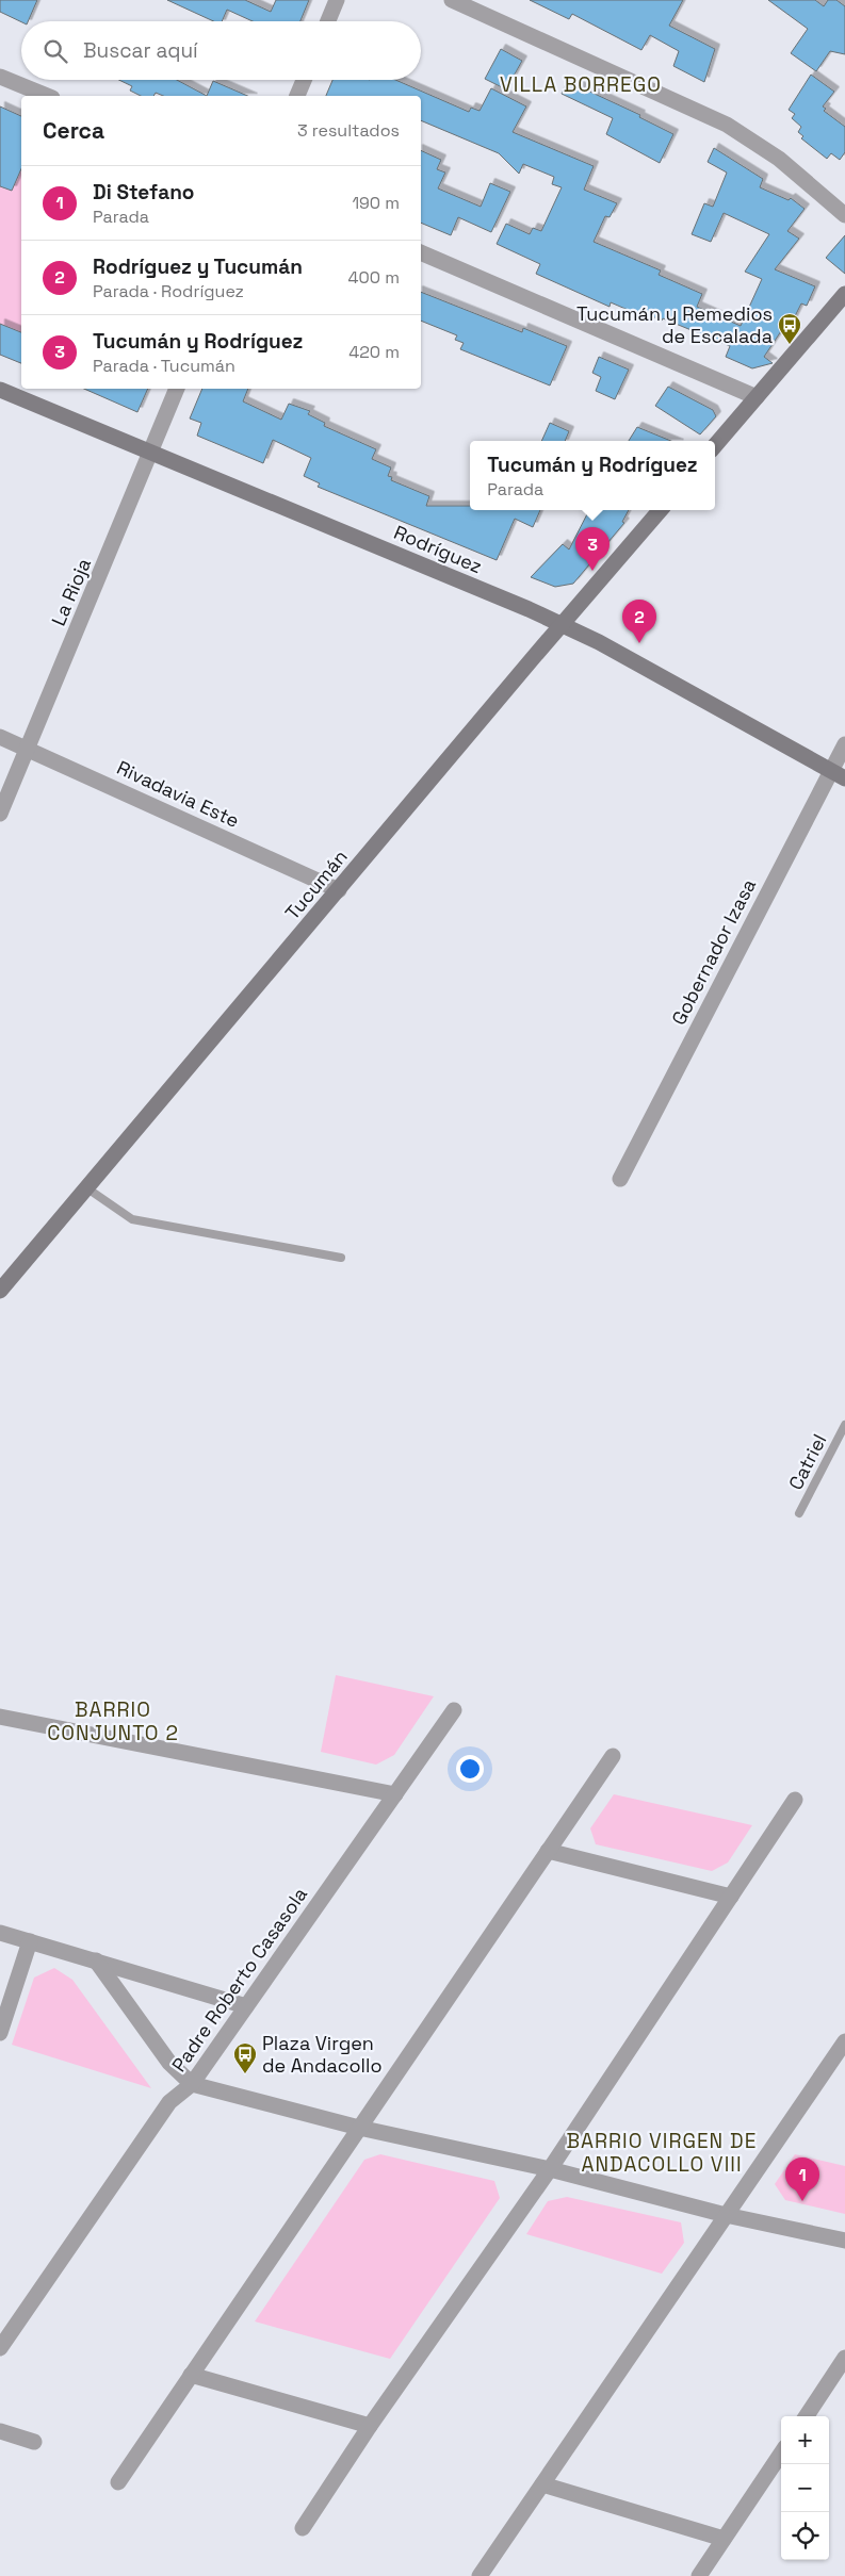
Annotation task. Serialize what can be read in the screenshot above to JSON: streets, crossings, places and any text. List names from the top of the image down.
{
  "streets": {
    "main road": ["Rodríguez", "Tucumán"],
    "street": [
      "La Rioja",
      "Rivadavia Este",
      "Gobernador Izasa",
      "Padre Roberto Casasola"
    ],
    "lane": ["Catriel"]
  },
  "crossings": [
    ["Rodríguez", "La Rioja"],
    ["Rodríguez", "Tucumán"],
    ["Rodríguez", "Gobernador Izasa"],
    ["La Rioja", "Rivadavia Este"],
    ["Rivadavia Este", "Tucumán"]
  ],
  "districts": ["VILLA BORREGO", "BARRIO CONJUNTO 2", "BARRIO VIRGEN DE ANDACOLLO VIII"],
  "places": {
    "bus stop": ["Tucumán y Remedios de Escalada", "Plaza Virgen de Andacollo"]
  },
  "page": {
    "search": "Buscar aquí",
    "heading": ["Cerca", "3 resultados"],
    "list": [
      {
        "mark": "1",
        "name": "Di Stefano",
        "note": "Parada",
        "value": "190 m"
      },
      {
        "mark": "2",
        "name": "Rodríguez y Tucumán",
        "note": "Parada · Rodríguez",
        "value": "400 m"
      },
      {
        "mark": "3",
        "name": "Tucumán y Rodríguez",
        "note": "Parada · Tucumán",
        "value": "420 m"
      }
    ],
    "popup": ["Tucumán y Rodríguez", "Parada"],
    "pins": ["3", "2", "1"],
    "map_buttons": ["+", "−"]
  }
}
